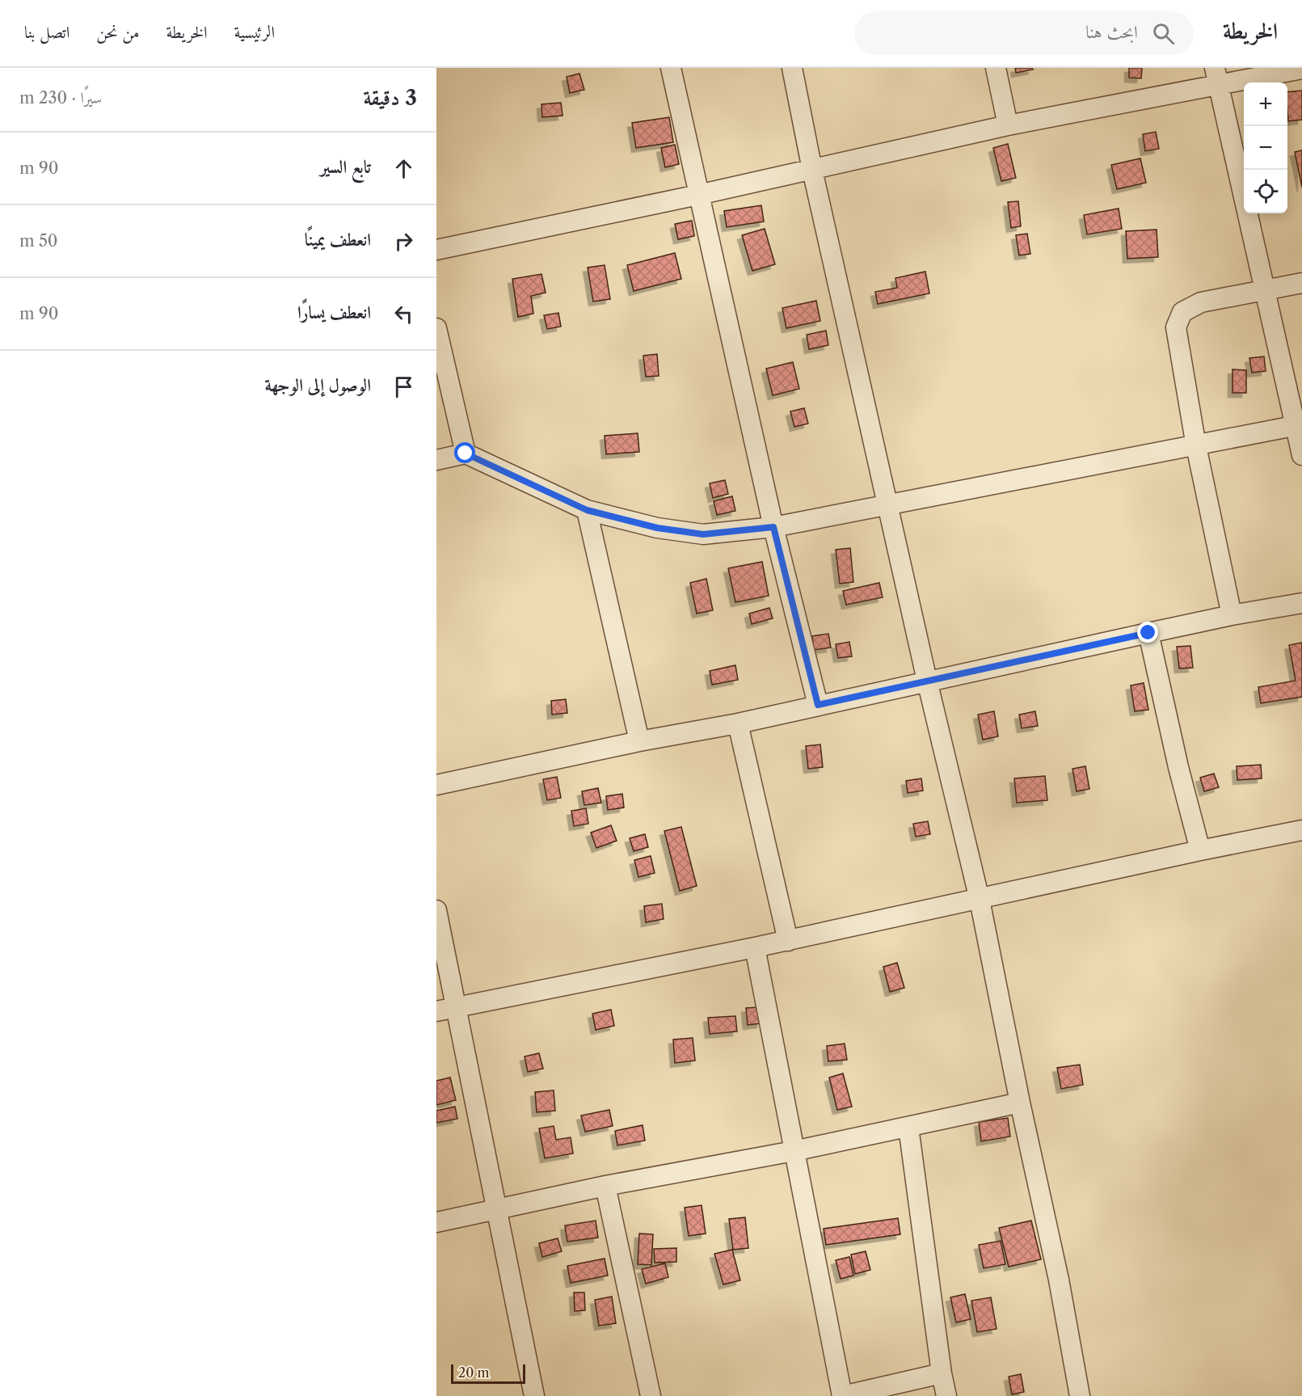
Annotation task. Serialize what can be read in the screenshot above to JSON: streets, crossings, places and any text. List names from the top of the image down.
{
  "scale_bar": "20 m",
  "page": {
    "header": "الخريطة",
    "search": "ابحث هنا",
    "nav": [
      "الرئيسية",
      "الخريطة",
      "من نحن",
      "اتصل بنا"
    ],
    "heading": ["3 دقيقة", "سيرًا · 230 m"],
    "map_buttons": ["+", "−"],
    "list": [
      ["تابع السير", "90 m"],
      ["انعطف يمينًا", "50 m"],
      ["انعطف يسارًا", "90 m"],
      "الوصول إلى الوجهة"
    ],
    "scale": "20 m"
  }
}
